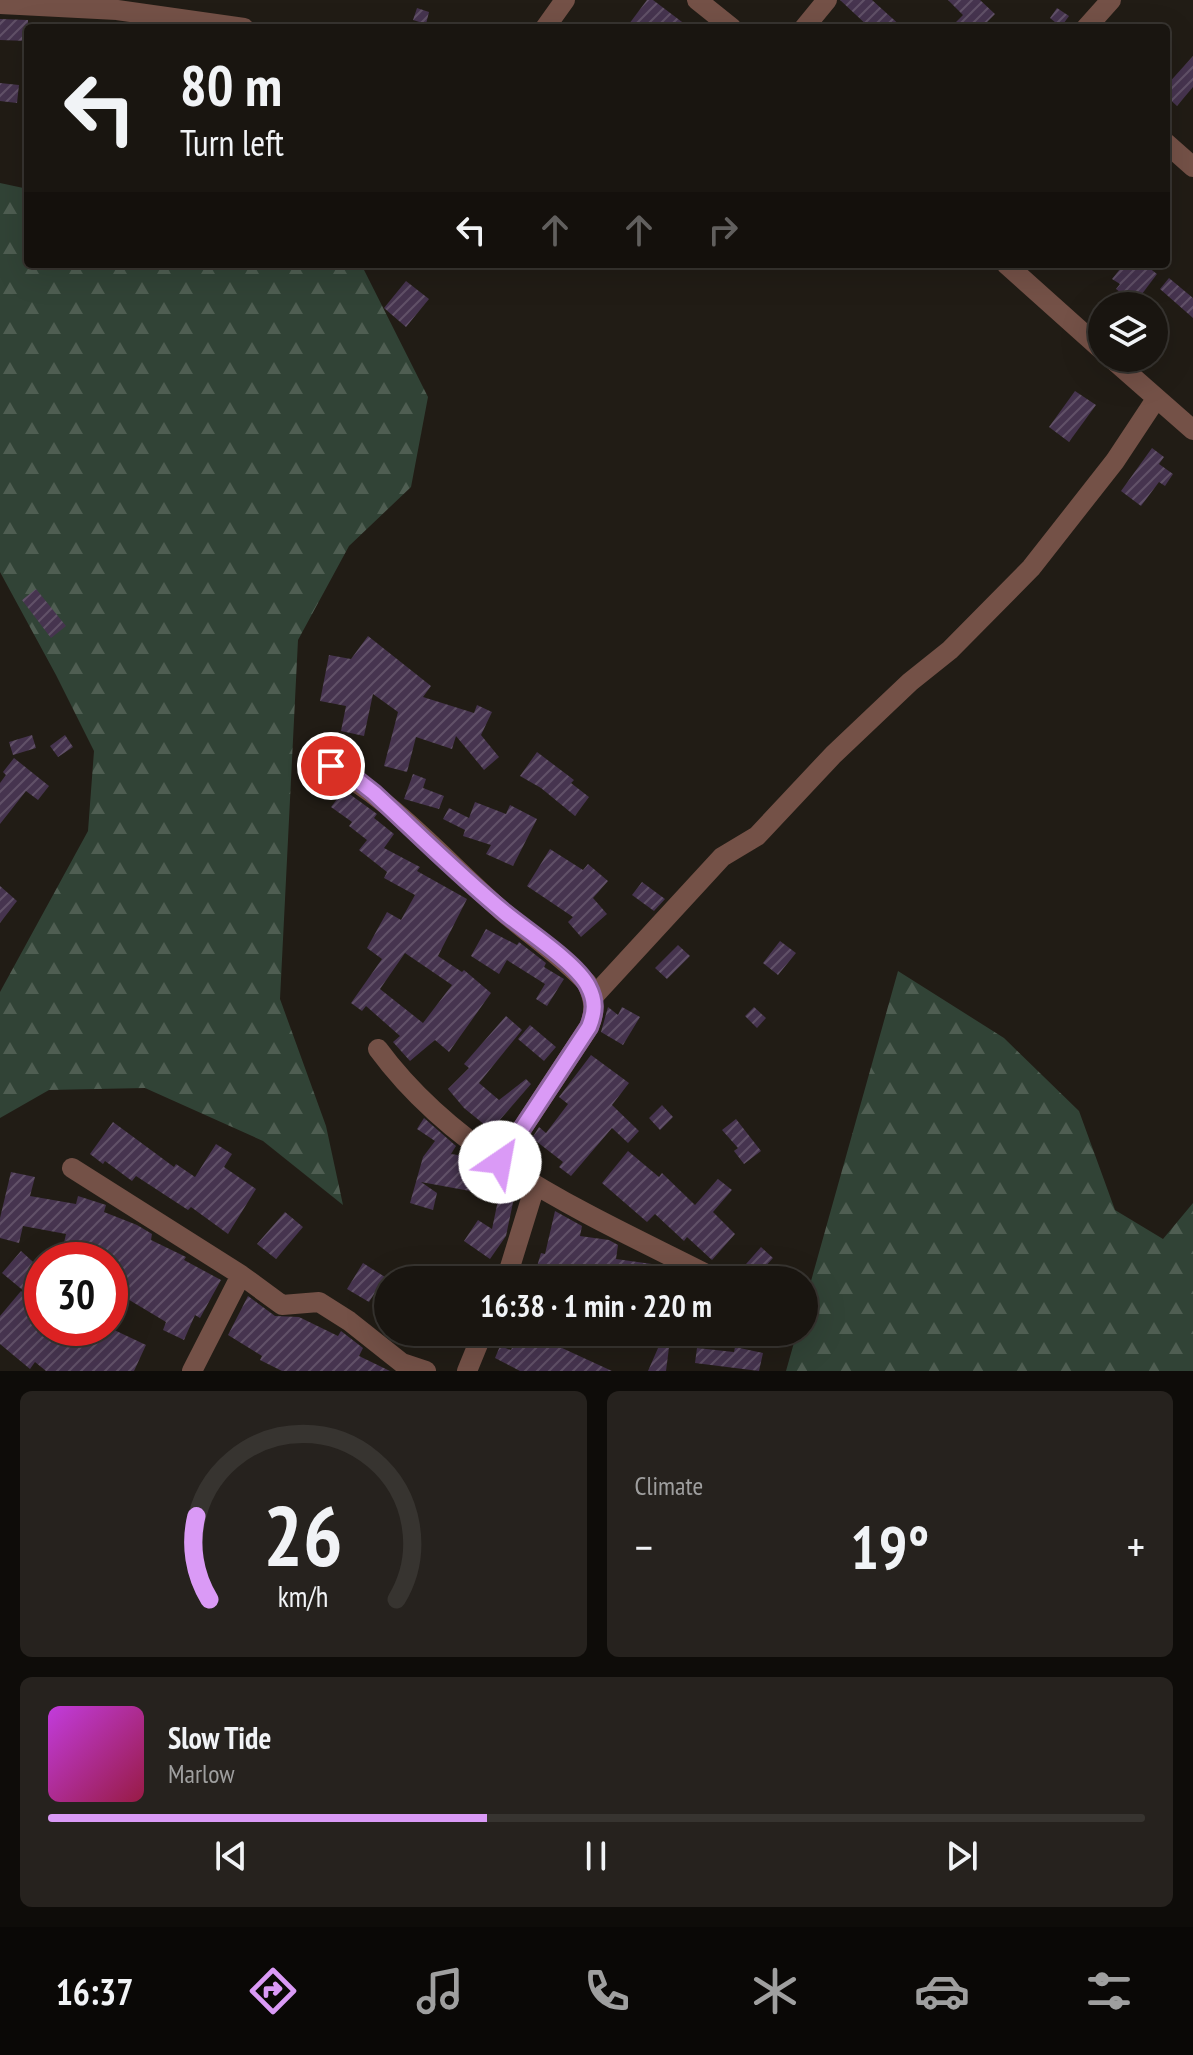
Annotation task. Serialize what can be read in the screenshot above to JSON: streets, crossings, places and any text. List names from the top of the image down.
{
  "page": {
    "turn": ["80 m", "Turn left"],
    "limit": "30",
    "trip": "16:38 · 1 min · 220 m",
    "tile": "Climate",
    "heat": ["−", "19°", "+"],
    "song": ["Slow Tide", "Marlow"],
    "tabs": "16:37",
    "gauge": ["26", "km/h"]
  }
}
